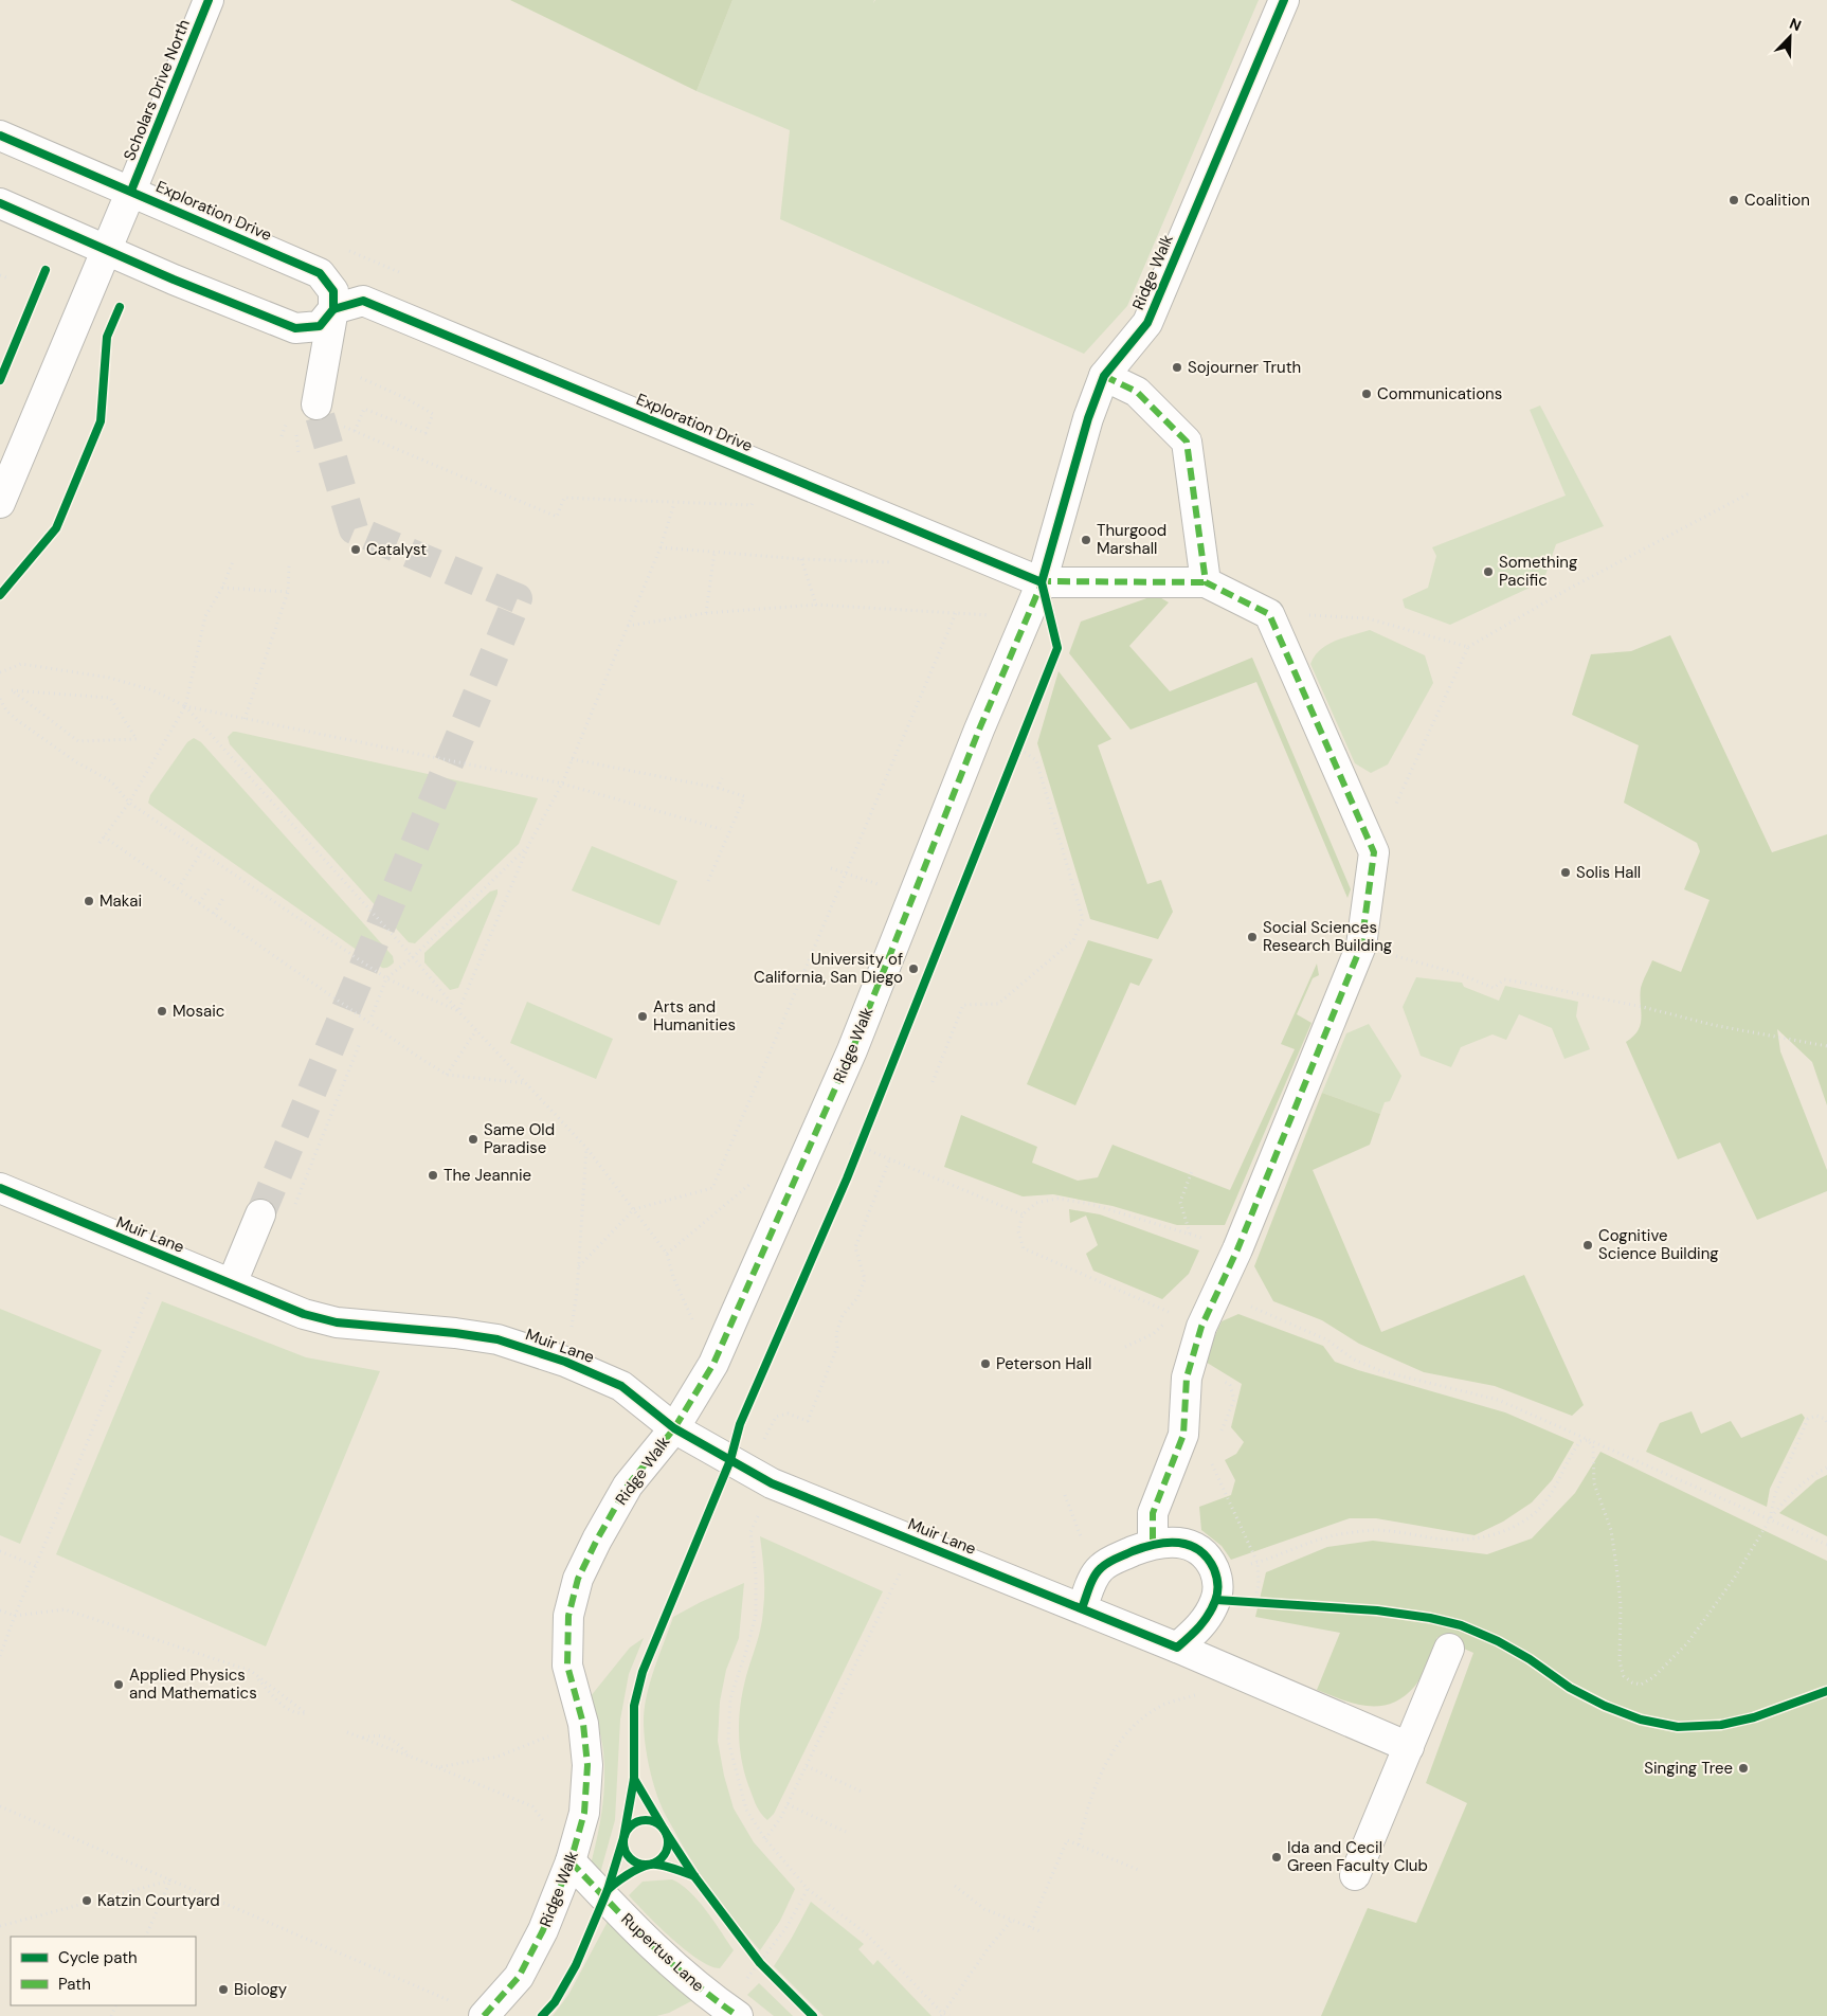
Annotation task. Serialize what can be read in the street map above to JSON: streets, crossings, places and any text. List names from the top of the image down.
{
  "streets": {
    "street": [
      "Scholars Drive North",
      "Exploration Drive",
      "Ridge Walk",
      "Muir Lane",
      "Rupertus Lane"
    ]
  },
  "crossings": [
    ["Scholars Drive North", "Exploration Drive"],
    ["Exploration Drive", "Ridge Walk"],
    ["Ridge Walk", "Muir Lane"],
    ["Ridge Walk", "Rupertus Lane"]
  ],
  "places": [
    "Coalition",
    "Sojourner Truth",
    "Communications",
    "Thurgood Marshall",
    "Catalyst",
    "Something Pacific",
    "Solis Hall",
    "Makai",
    "Social Sciences Research Building",
    "University of California, San Diego",
    "Mosaic",
    "Arts and Humanities",
    "Same Old Paradise",
    "The Jeannie",
    "Cognitive Science Building",
    "Peterson Hall",
    "Applied Physics and Mathematics",
    "Singing Tree",
    "Ida and Cecil Green Faculty Club",
    "Katzin Courtyard",
    "Biology"
  ],
  "legend": ["Cycle path", "Path"],
  "north": "top right"
}
